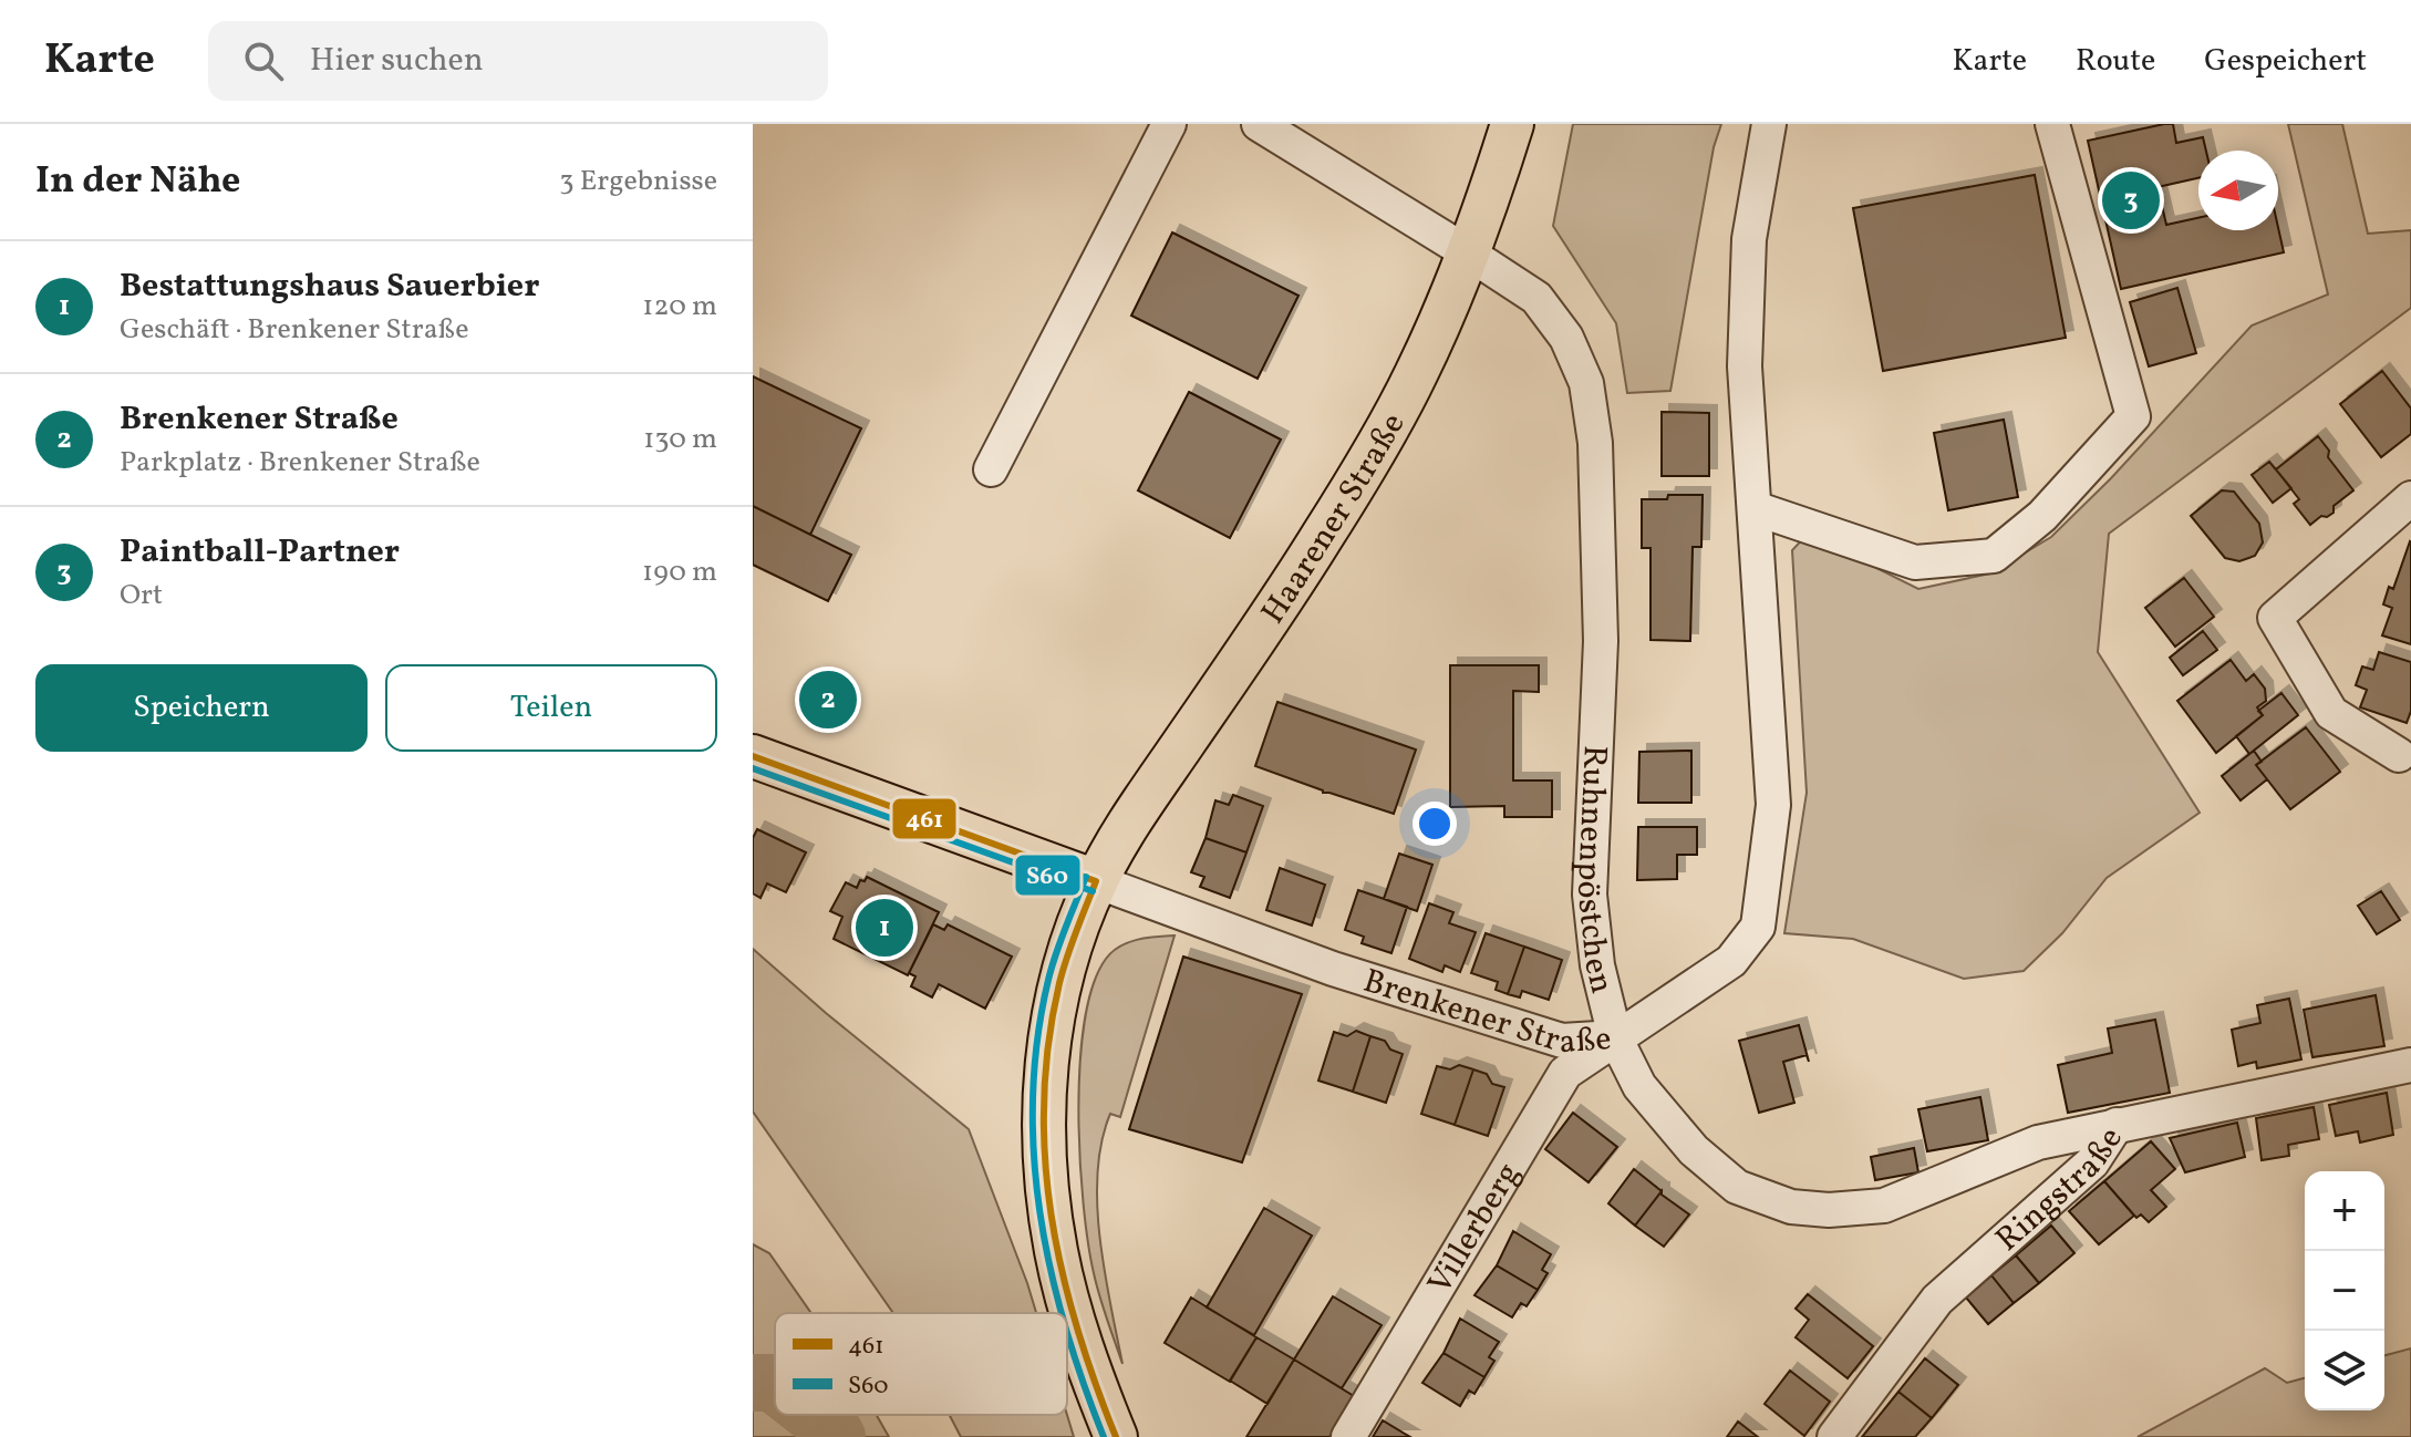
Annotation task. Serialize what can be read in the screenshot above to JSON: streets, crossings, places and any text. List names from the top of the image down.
{
  "streets": {
    "main road": ["Haarener Straße", "Brenkener Straße"],
    "street": ["Ruhnenpöstchen", "Ringstraße", "Villerberg"]
  },
  "crossings": [
    ["Haarener Straße", "Ruhnenpöstchen"],
    ["Haarener Straße", "Brenkener Straße"],
    ["Ruhnenpöstchen", "Brenkener Straße"],
    ["Ruhnenpöstchen", "Villerberg"],
    ["Brenkener Straße", "Ringstraße"],
    ["Brenkener Straße", "Villerberg"]
  ],
  "lines": ["transit line 461", "transit line S60"],
  "legend": ["461", "S60"],
  "north": "left",
  "page": {
    "header": "Karte",
    "search": "Hier suchen",
    "nav": ["Karte", "Route", "Gespeichert"],
    "heading": ["In der Nähe", "3 Ergebnisse"],
    "pins": ["3", "2", "1"],
    "list": [
      {
        "mark": "1",
        "name": "Bestattungshaus Sauerbier",
        "note": "Geschäft · Brenkener Straße",
        "value": "120 m"
      },
      {
        "mark": "2",
        "name": "Brenkener Straße",
        "note": "Parkplatz · Brenkener Straße",
        "value": "130 m"
      },
      {
        "mark": "3",
        "name": "Paintball-Partner",
        "note": "Ort",
        "value": "190 m"
      }
    ],
    "buttons": ["Speichern", "Teilen"],
    "map_buttons": ["+", "−"]
  }
}
